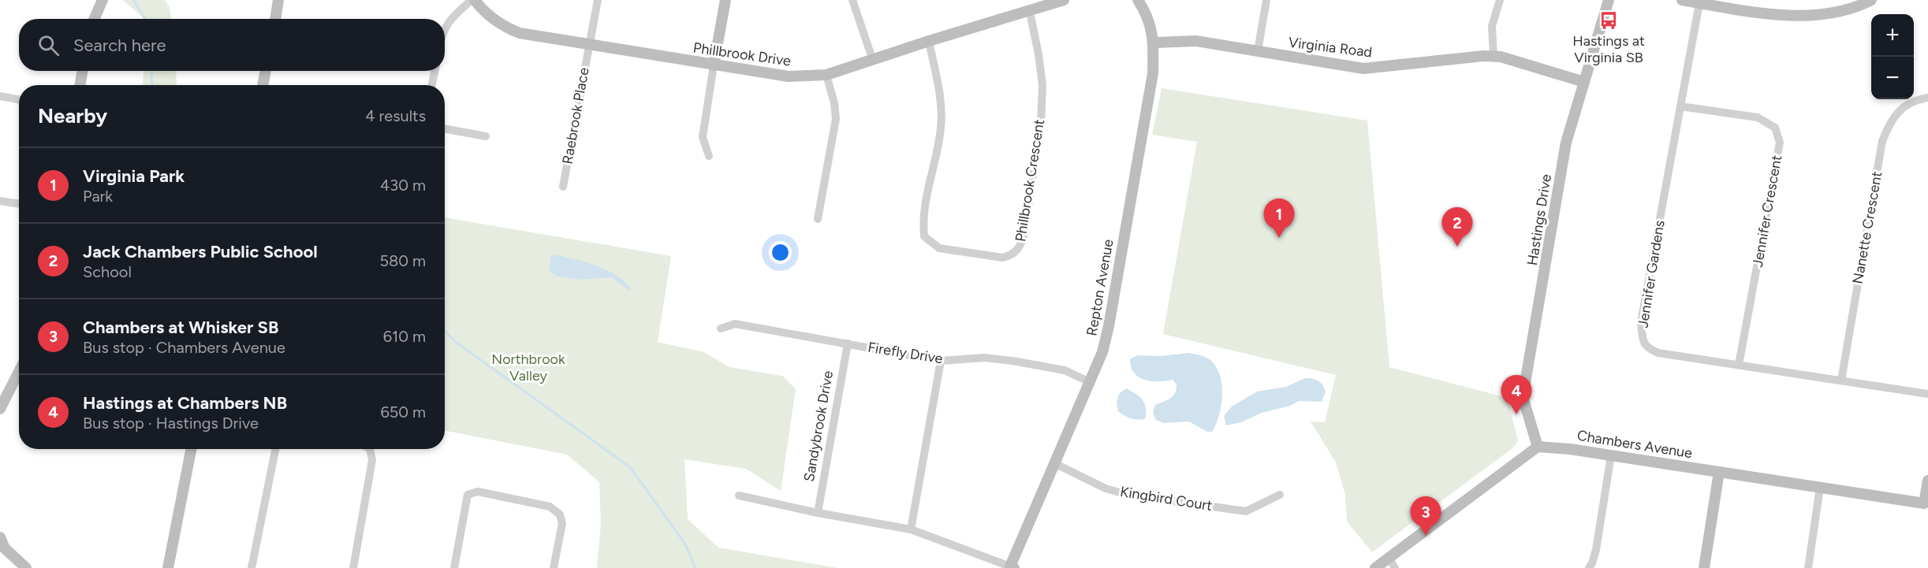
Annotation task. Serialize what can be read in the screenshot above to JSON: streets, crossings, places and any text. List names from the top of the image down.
{
  "streets": {
    "street": [
      "Virginia Road",
      "Phillbrook Drive",
      "Raebrook Place",
      "Phillbrook Crescent",
      "Jennifer Crescent",
      "Hastings Drive",
      "Nanette Crescent",
      "Jennifer Gardens",
      "Repton Avenue",
      "Firefly Drive",
      "Sandybrook Drive",
      "Chambers Avenue",
      "Kingbird Court"
    ]
  },
  "crossings": [
    ["Virginia Road", "Hastings Drive"],
    ["Virginia Road", "Repton Avenue"],
    ["Phillbrook Drive", "Raebrook Place"],
    ["Phillbrook Drive", "Phillbrook Crescent"],
    ["Jennifer Crescent", "Jennifer Gardens"],
    ["Hastings Drive", "Chambers Avenue"],
    ["Nanette Crescent", "Jennifer Gardens"],
    ["Repton Avenue", "Firefly Drive"],
    ["Repton Avenue", "Kingbird Court"],
    ["Firefly Drive", "Sandybrook Drive"]
  ],
  "parks": ["Northbrook Valley"],
  "places": {
    "bus stop": ["Hastings at Virginia SB"]
  },
  "page": {
    "map_buttons": ["+", "−"],
    "search": "Search here",
    "heading": ["Nearby", "4 results"],
    "list": [
      {
        "mark": "1",
        "name": "Virginia Park",
        "note": "Park",
        "value": "430 m"
      },
      {
        "mark": "2",
        "name": "Jack Chambers Public School",
        "note": "School",
        "value": "580 m"
      },
      {
        "mark": "3",
        "name": "Chambers at Whisker SB",
        "note": "Bus stop · Chambers Avenue",
        "value": "610 m"
      },
      {
        "mark": "4",
        "name": "Hastings at Chambers NB",
        "note": "Bus stop · Hastings Drive",
        "value": "650 m"
      }
    ],
    "pins": [
      "1",
      "2",
      "4",
      "3"
    ]
  }
}
